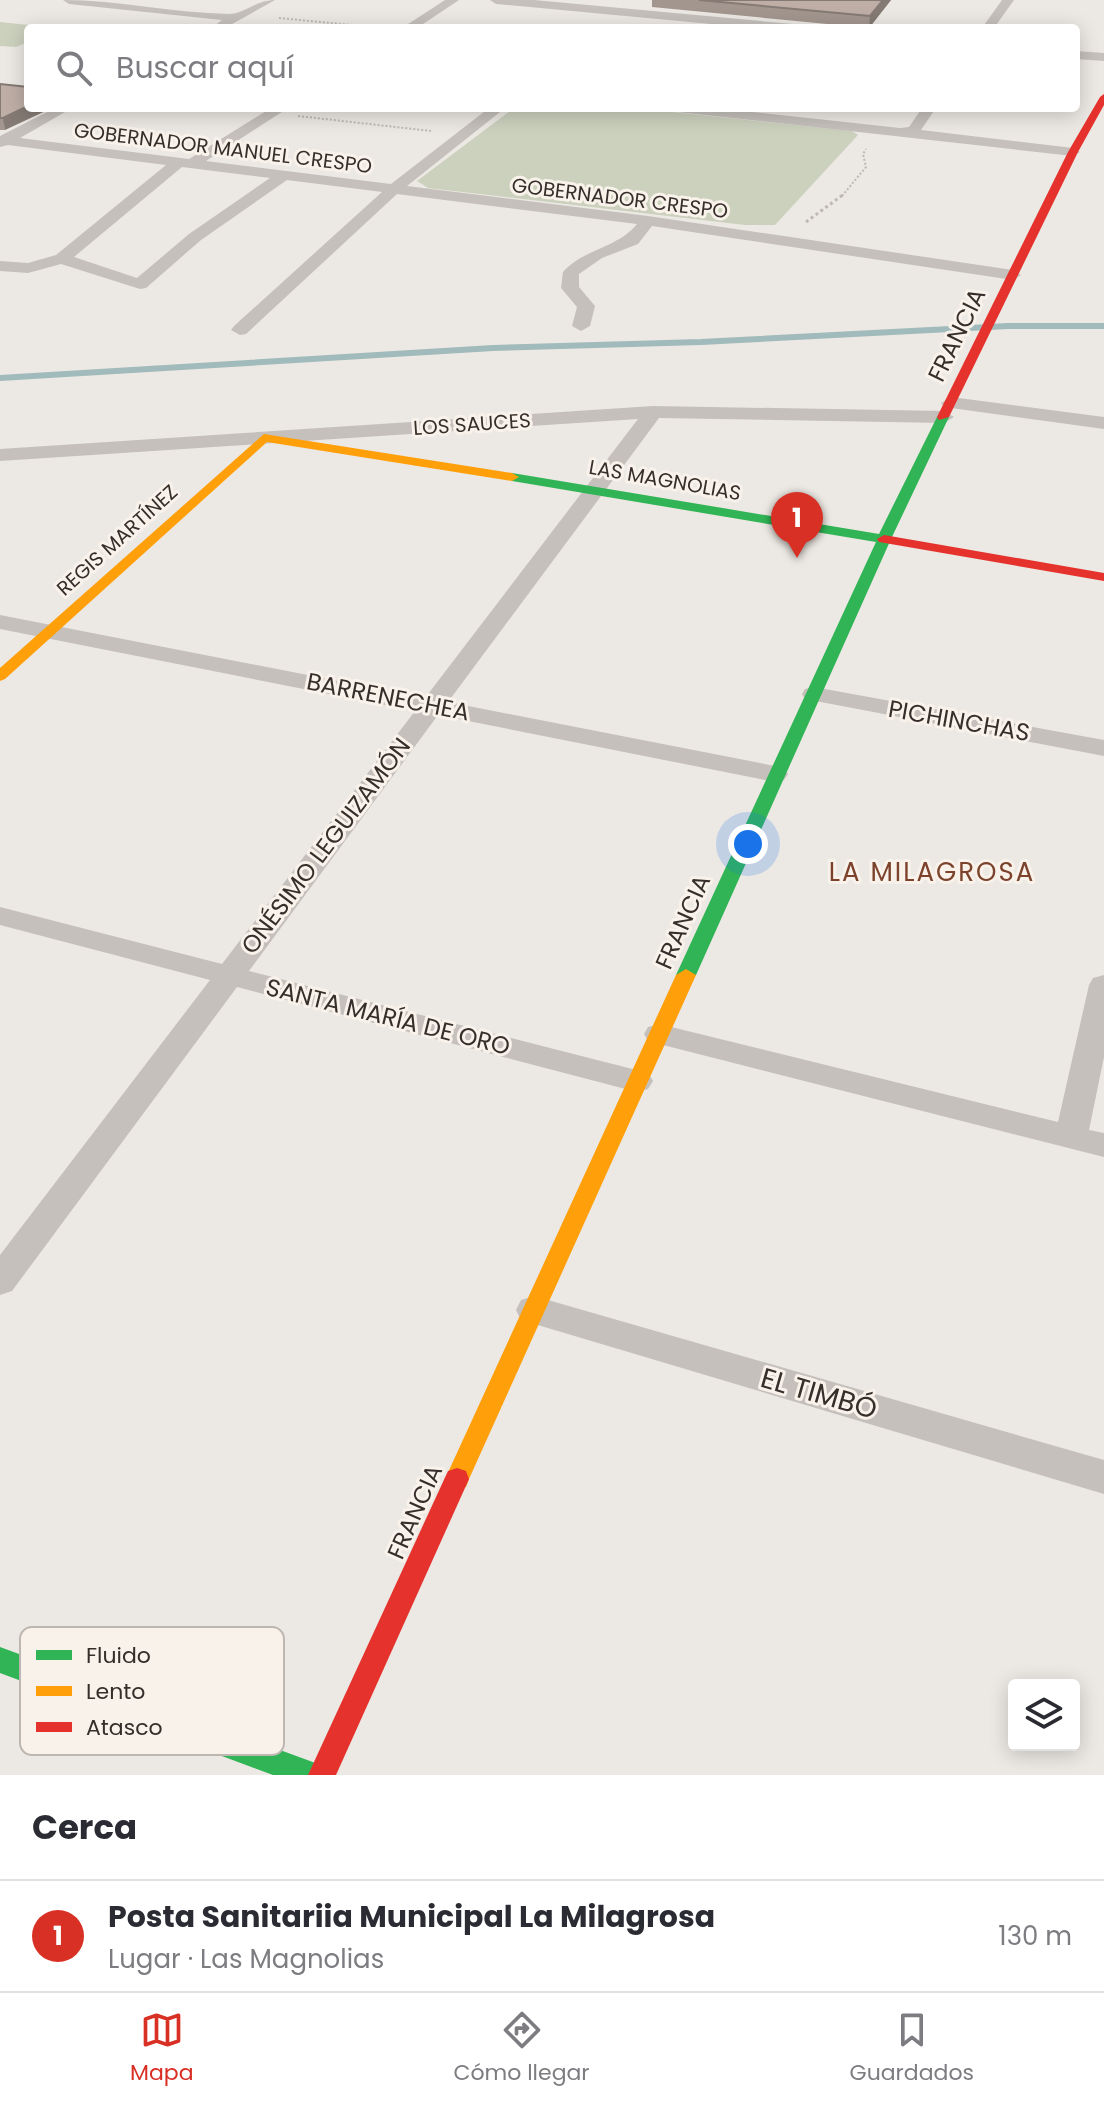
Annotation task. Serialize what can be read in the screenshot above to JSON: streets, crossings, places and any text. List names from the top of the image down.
{
  "streets": {
    "street": [
      "GOBERNADOR MANUEL CRESPO",
      "GOBERNADOR CRESPO",
      "FRANCIA",
      "LOS SAUCES",
      "LAS MAGNOLIAS",
      "REGIS MARTÍNEZ",
      "BARRENECHEA",
      "PICHINCHAS",
      "ONÉSIMO LEGUIZAMÓN",
      "SANTA MARÍA DE ORO",
      "EL TIMBÓ"
    ]
  },
  "crossings": [
    ["GOBERNADOR MANUEL CRESPO", "GOBERNADOR CRESPO"],
    ["GOBERNADOR CRESPO", "FRANCIA"],
    ["FRANCIA", "LOS SAUCES"],
    ["FRANCIA", "LAS MAGNOLIAS"],
    ["FRANCIA", "BARRENECHEA"],
    ["FRANCIA", "PICHINCHAS"],
    ["FRANCIA", "SANTA MARÍA DE ORO"],
    ["FRANCIA", "EL TIMBÓ"],
    ["LOS SAUCES", "LAS MAGNOLIAS"],
    ["LOS SAUCES", "REGIS MARTÍNEZ"],
    ["LOS SAUCES", "ONÉSIMO LEGUIZAMÓN"],
    ["LAS MAGNOLIAS", "REGIS MARTÍNEZ"],
    ["LAS MAGNOLIAS", "ONÉSIMO LEGUIZAMÓN"],
    ["REGIS MARTÍNEZ", "BARRENECHEA"],
    ["BARRENECHEA", "ONÉSIMO LEGUIZAMÓN"],
    ["ONÉSIMO LEGUIZAMÓN", "SANTA MARÍA DE ORO"]
  ],
  "districts": ["LA MILAGROSA"],
  "legend": ["Fluido", "Lento", "Atasco"],
  "page": {
    "search": "Buscar aquí",
    "pins": "1",
    "heading": "Cerca",
    "list": [
      {
        "mark": "1",
        "name": "Posta Sanitariia Municipal La Milagrosa",
        "note": "Lugar · Las Magnolias",
        "value": "130 m"
      }
    ],
    "nav": ["Mapa", "Cómo llegar", "Guardados"]
  }
}
